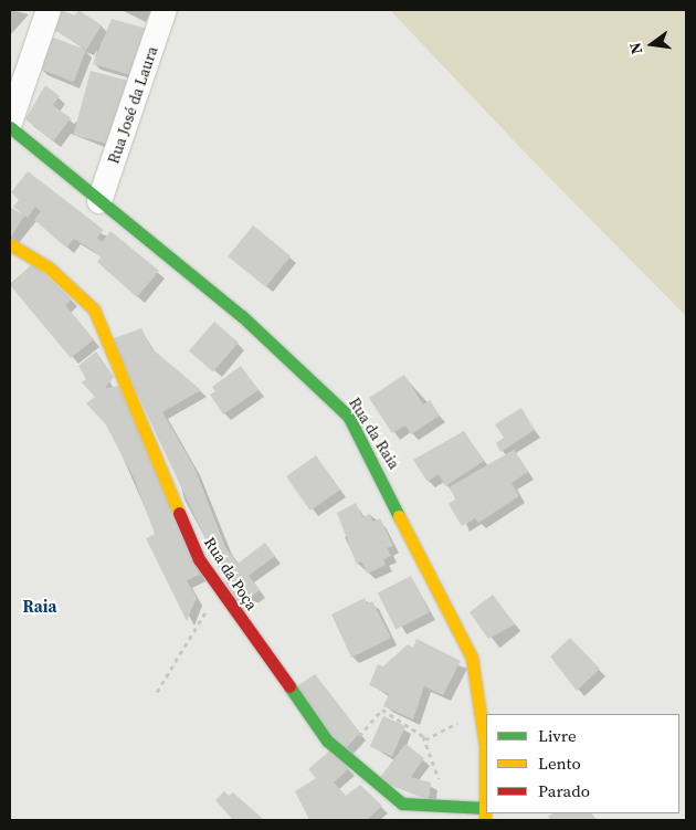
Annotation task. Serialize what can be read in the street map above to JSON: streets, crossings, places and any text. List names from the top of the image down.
{
  "streets": {
    "main road": ["Rua da Raia", "Rua da Poça"],
    "street": ["Rua José da Laura"]
  },
  "crossings": [
    ["Rua José da Laura", "Rua da Raia"],
    ["Rua da Raia", "Rua da Poça"]
  ],
  "districts": ["Raia"],
  "legend": ["Livre", "Lento", "Parado"],
  "north": "left"
}
